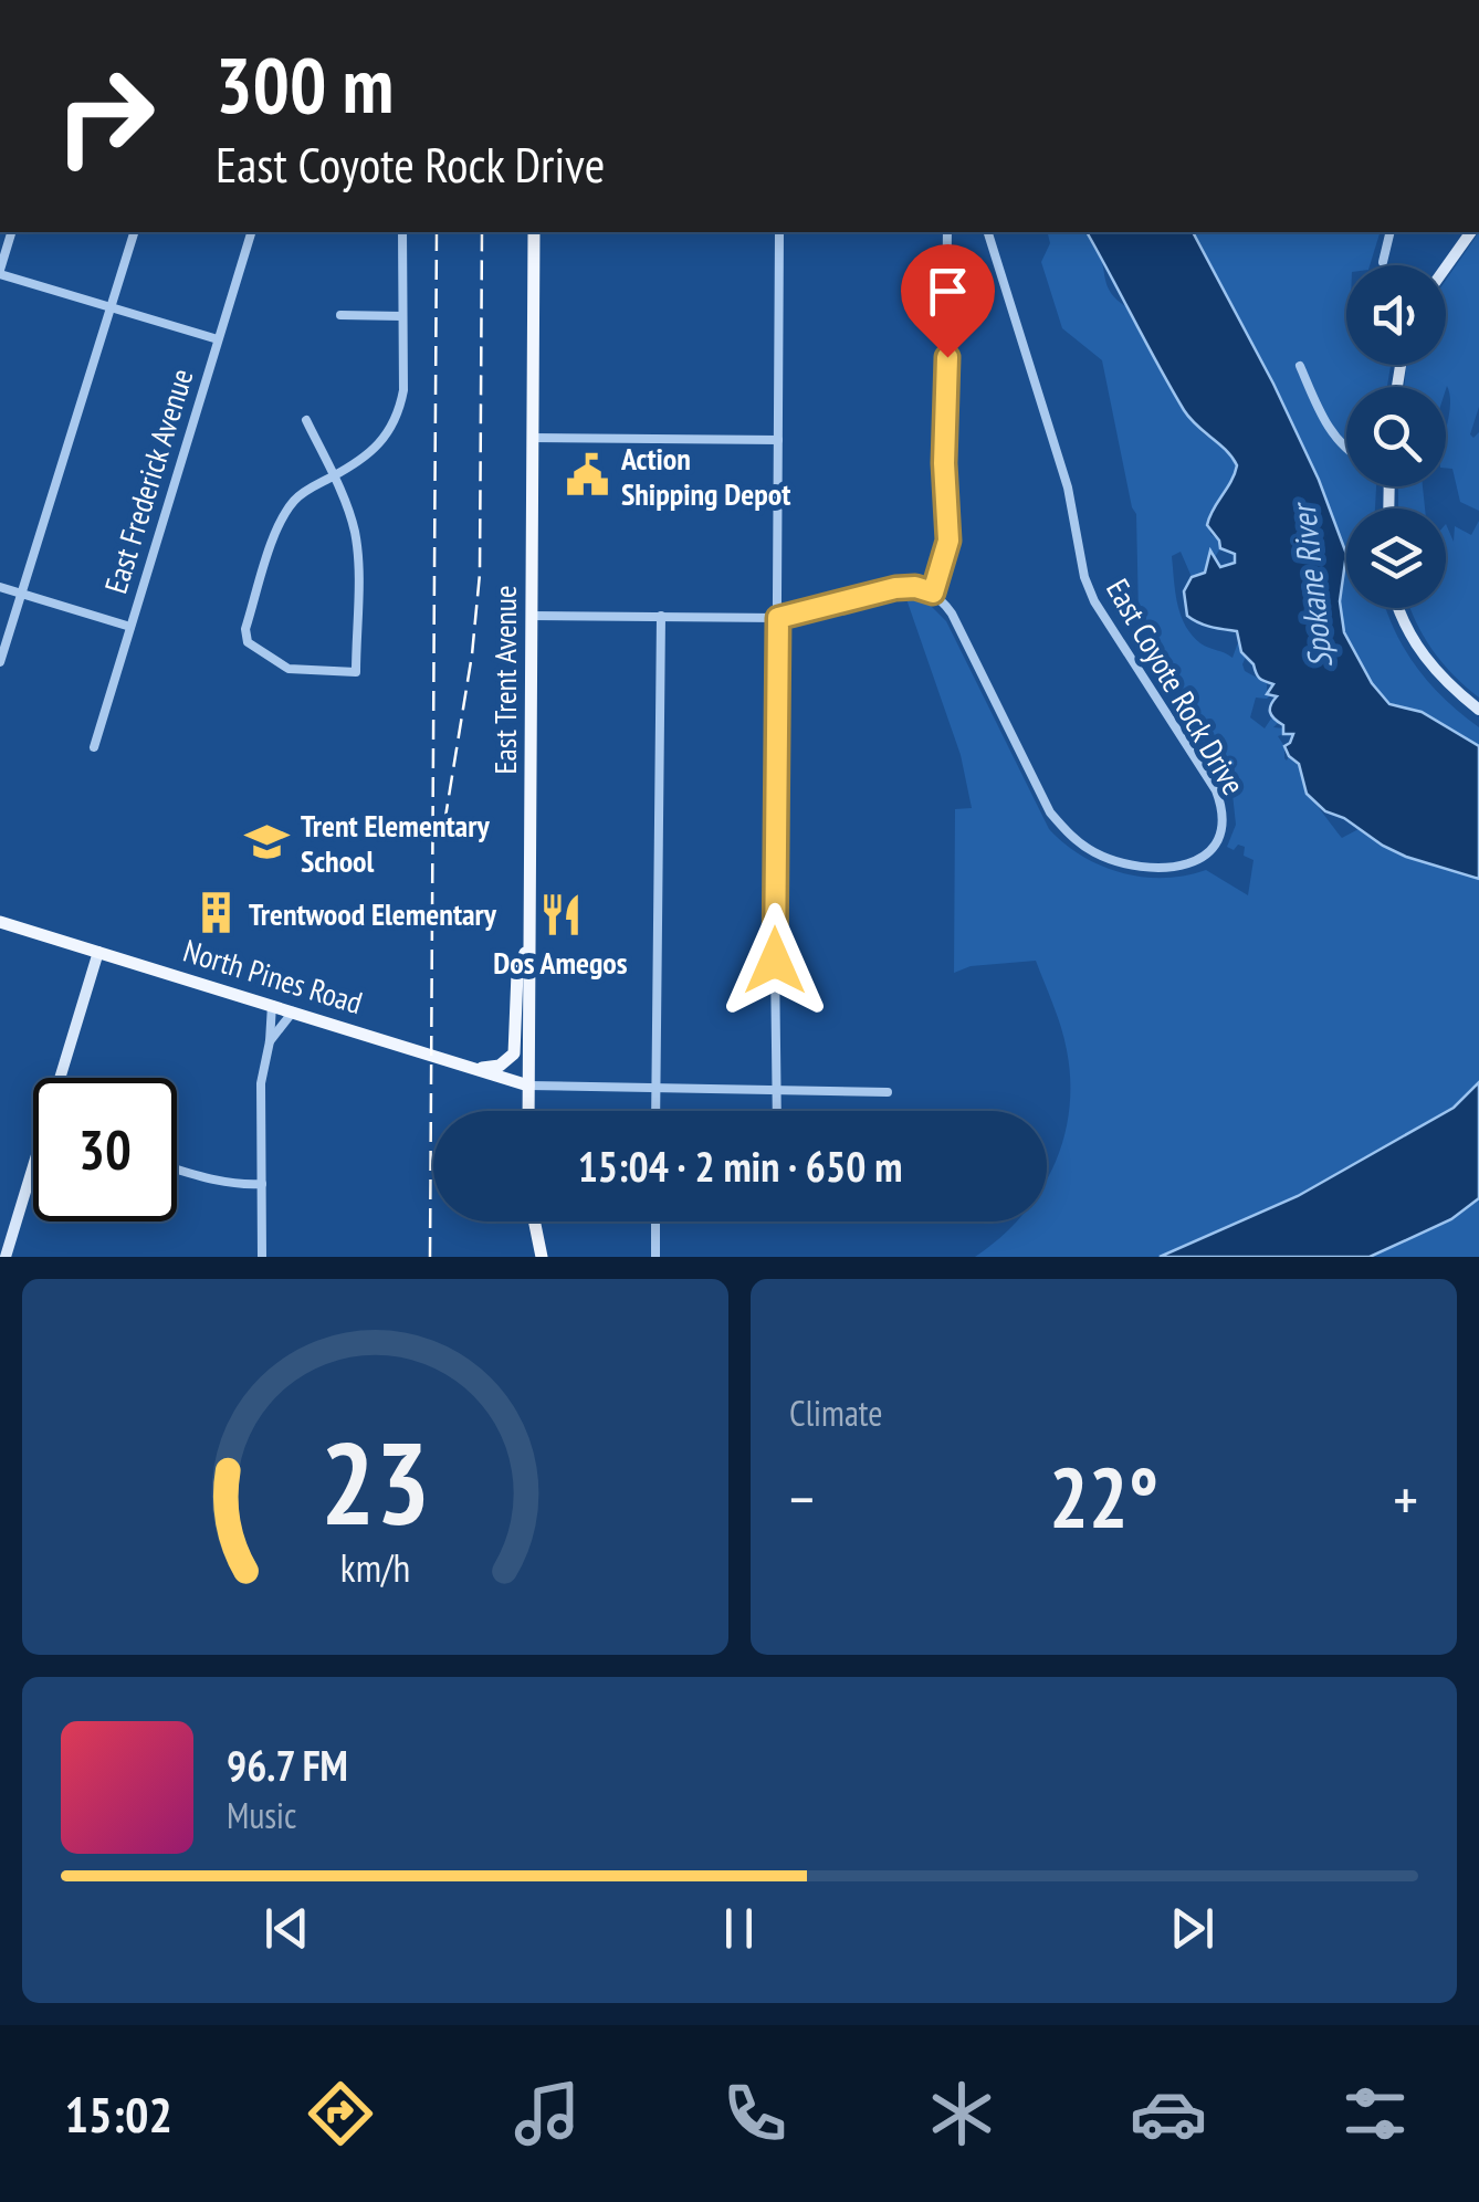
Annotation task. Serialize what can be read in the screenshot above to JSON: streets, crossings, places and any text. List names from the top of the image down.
{
  "streets": {
    "main road": ["East Trent Avenue", "North Pines Road"],
    "street": ["East Frederick Avenue", "East Coyote Rock Drive"]
  },
  "crossings": [
    ["East Trent Avenue", "North Pines Road"]
  ],
  "water": ["Spokane River"],
  "places": {
    "public building": ["Action Shipping Depot"],
    "school or university": ["Trent Elementary School"],
    "building": ["Trentwood Elementary"],
    "restaurant": ["Dos Amegos"]
  },
  "page": {
    "turn": ["300 m", "East Coyote Rock Drive"],
    "limit": "30",
    "trip": "15:04 · 2 min · 650 m",
    "tile": "Climate",
    "heat": ["−", "22°", "+"],
    "song": ["96.7 FM", "Music"],
    "tabs": "15:02",
    "gauge": ["23", "km/h"]
  }
}
